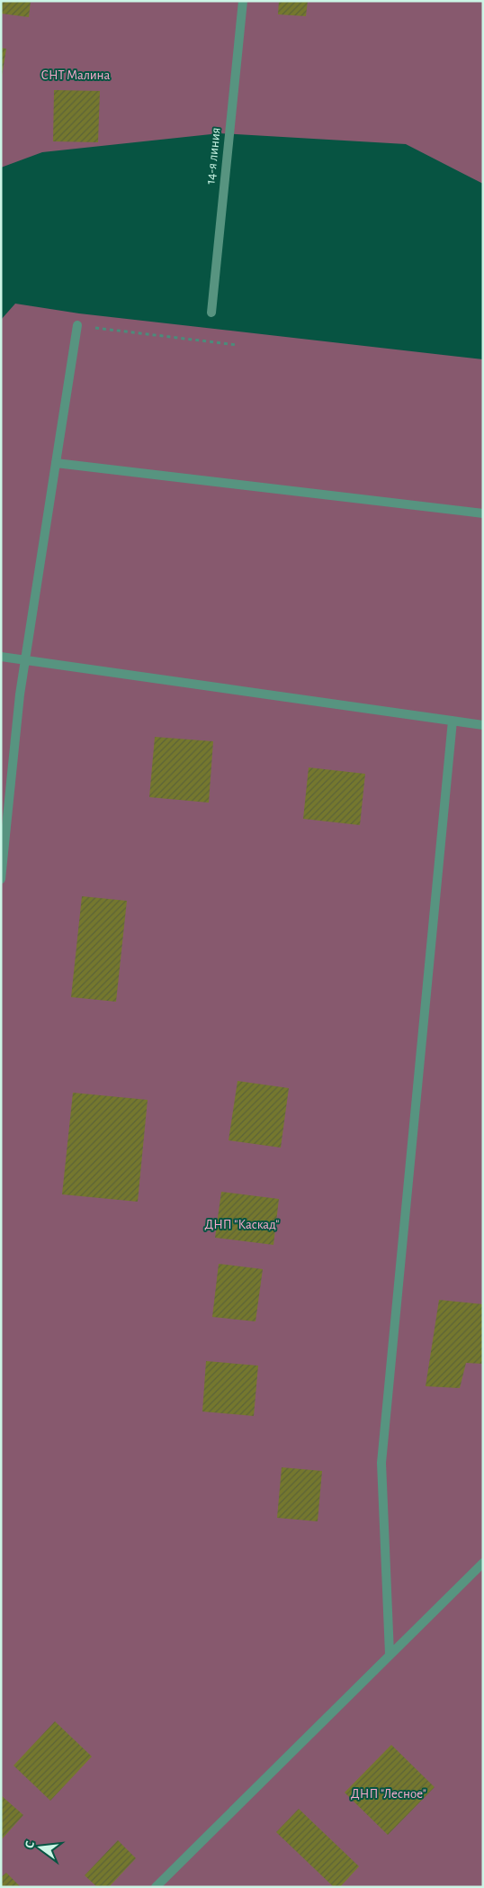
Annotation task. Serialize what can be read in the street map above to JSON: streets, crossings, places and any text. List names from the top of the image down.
{
  "streets": {
    "street": ["14-я линия"]
  },
  "parks": ["СНТ Малина", "ДНП \"Каскад\"", "ДНП \"Лесное\""],
  "north": "left"
}
